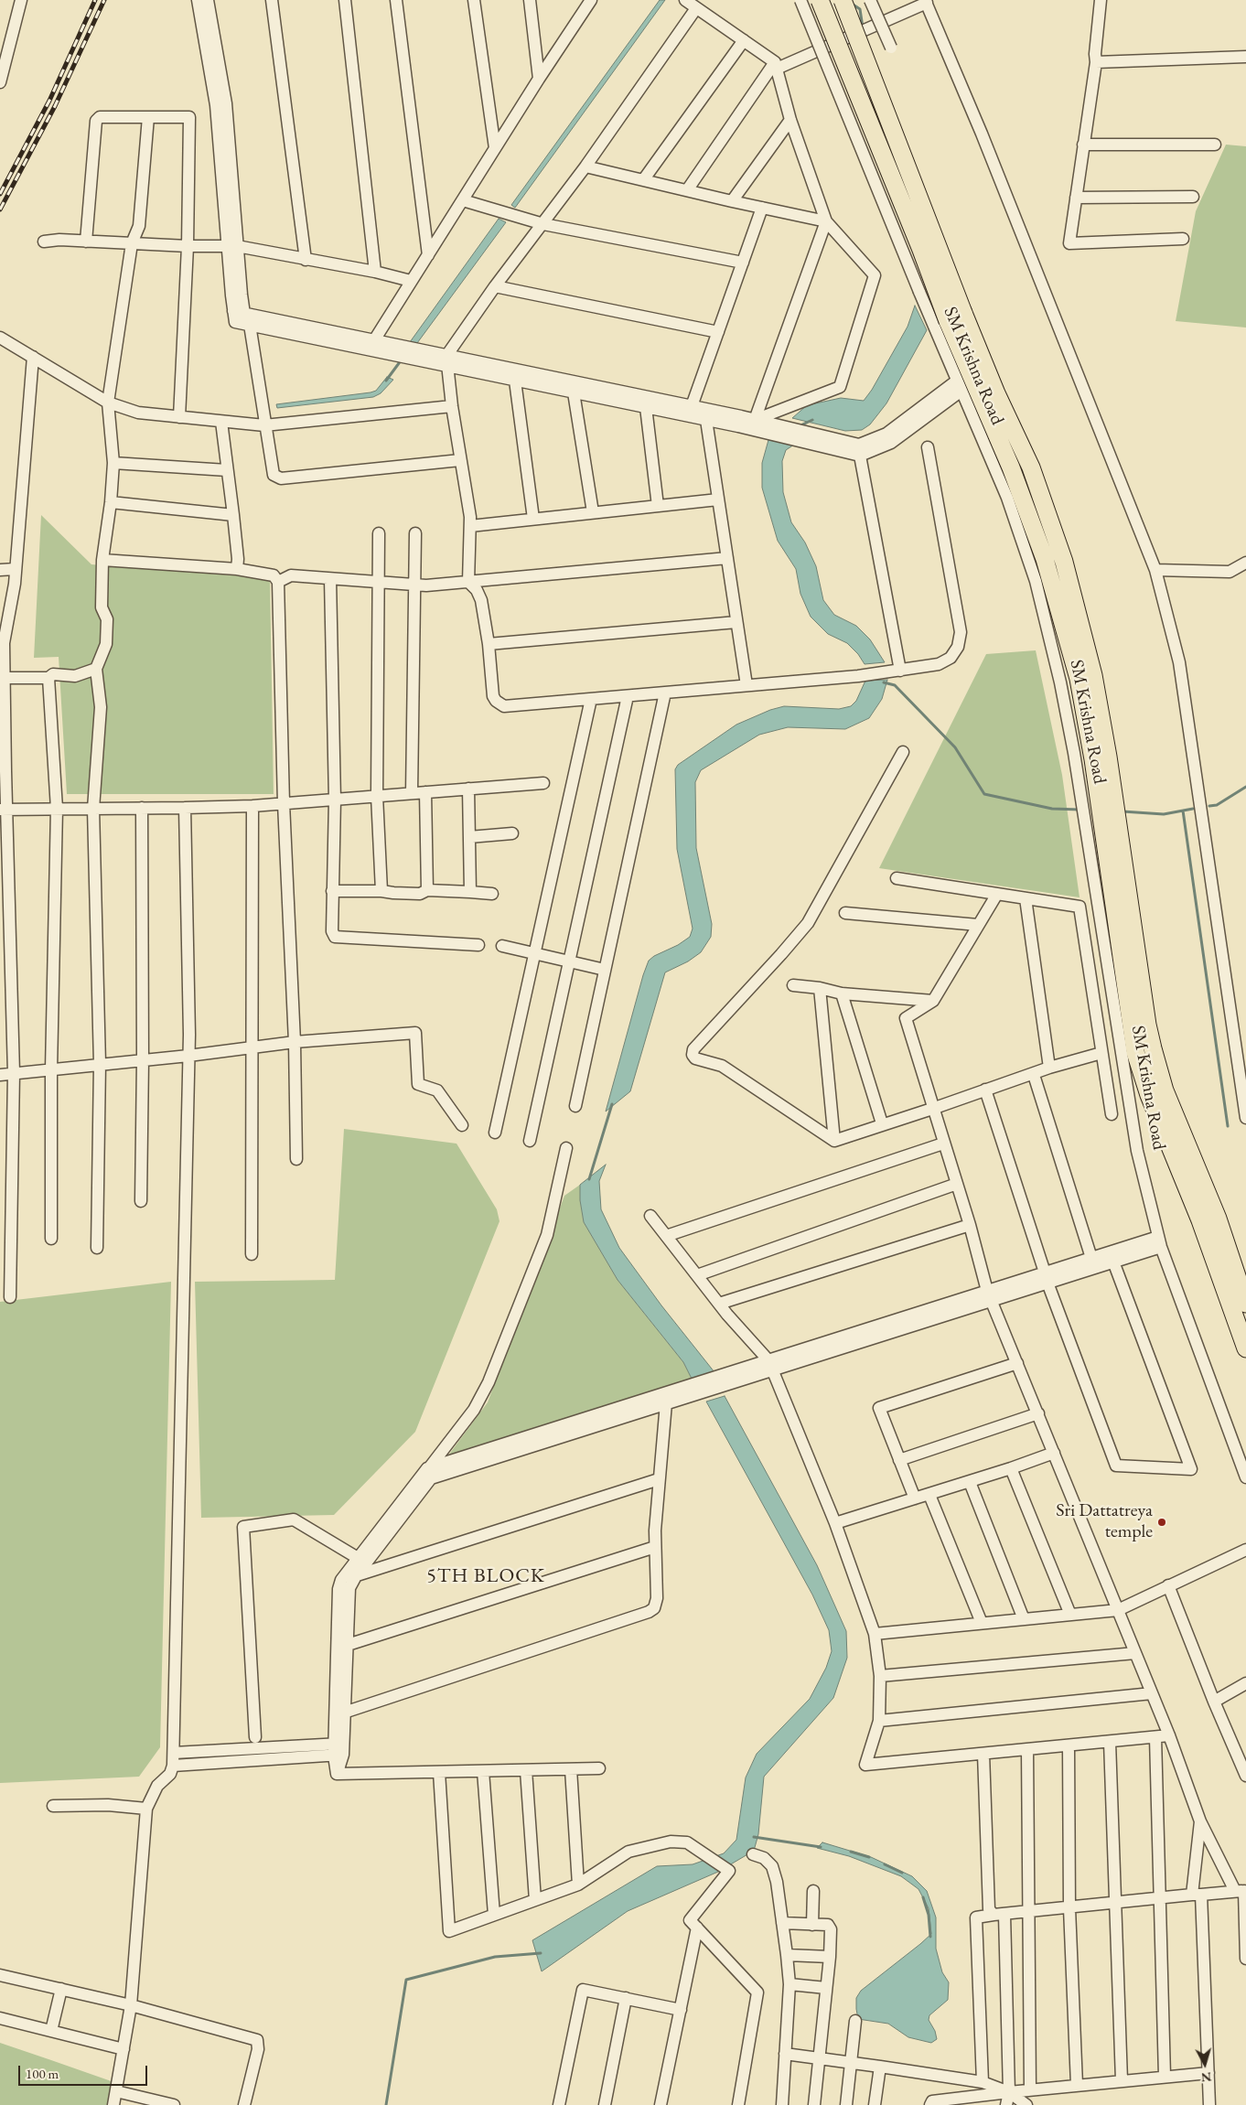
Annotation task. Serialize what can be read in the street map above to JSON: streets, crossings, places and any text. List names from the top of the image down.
{
  "streets": {
    "highway": ["SM Krishna Road"]
  },
  "districts": ["5TH BLOCK"],
  "places": ["Sri Dattatreya temple"],
  "scale_bar": "100 m",
  "north": "bottom"
}
